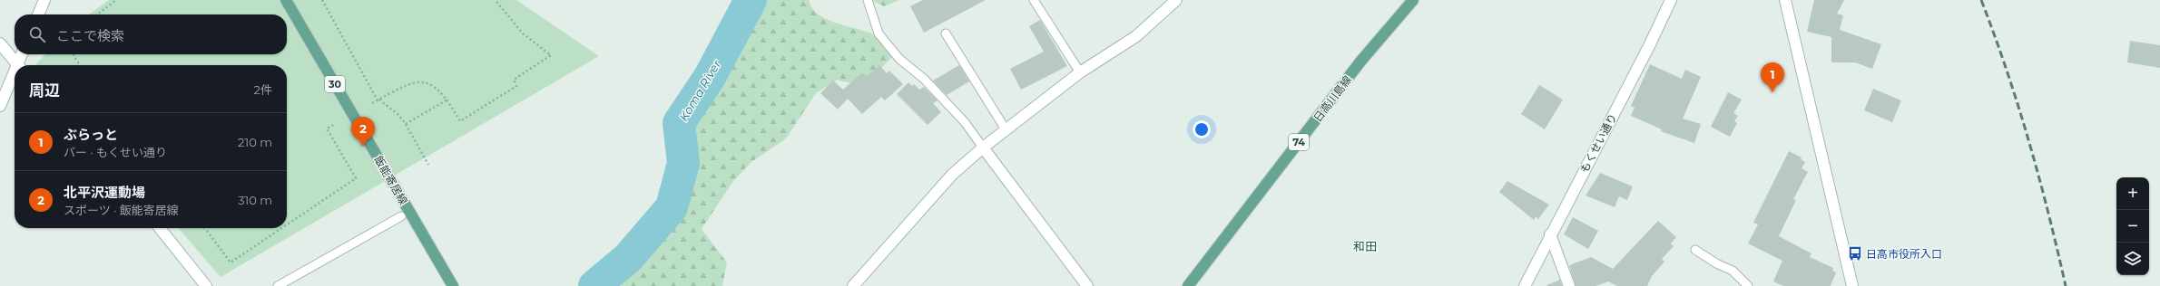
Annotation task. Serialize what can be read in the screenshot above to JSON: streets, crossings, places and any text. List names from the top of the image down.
{
  "streets": {
    "main road": [
      "30",
      "日高川島線",
      "74",
      "飯能寄居線"
    ],
    "street": ["もくせい通り"]
  },
  "districts": ["和田"],
  "water": ["Koma River"],
  "places": {
    "bus stop": ["日高市役所入口"]
  },
  "page": {
    "search": "ここで検索",
    "pins": ["1", "2"],
    "heading": ["周辺", "2件"],
    "list": [
      {
        "mark": "1",
        "name": "ぶらっと",
        "note": "バー · もくせい通り",
        "value": "210 m"
      },
      {
        "mark": "2",
        "name": "北平沢運動場",
        "note": "スポーツ · 飯能寄居線",
        "value": "310 m"
      }
    ],
    "map_buttons": ["+", "−"]
  }
}
